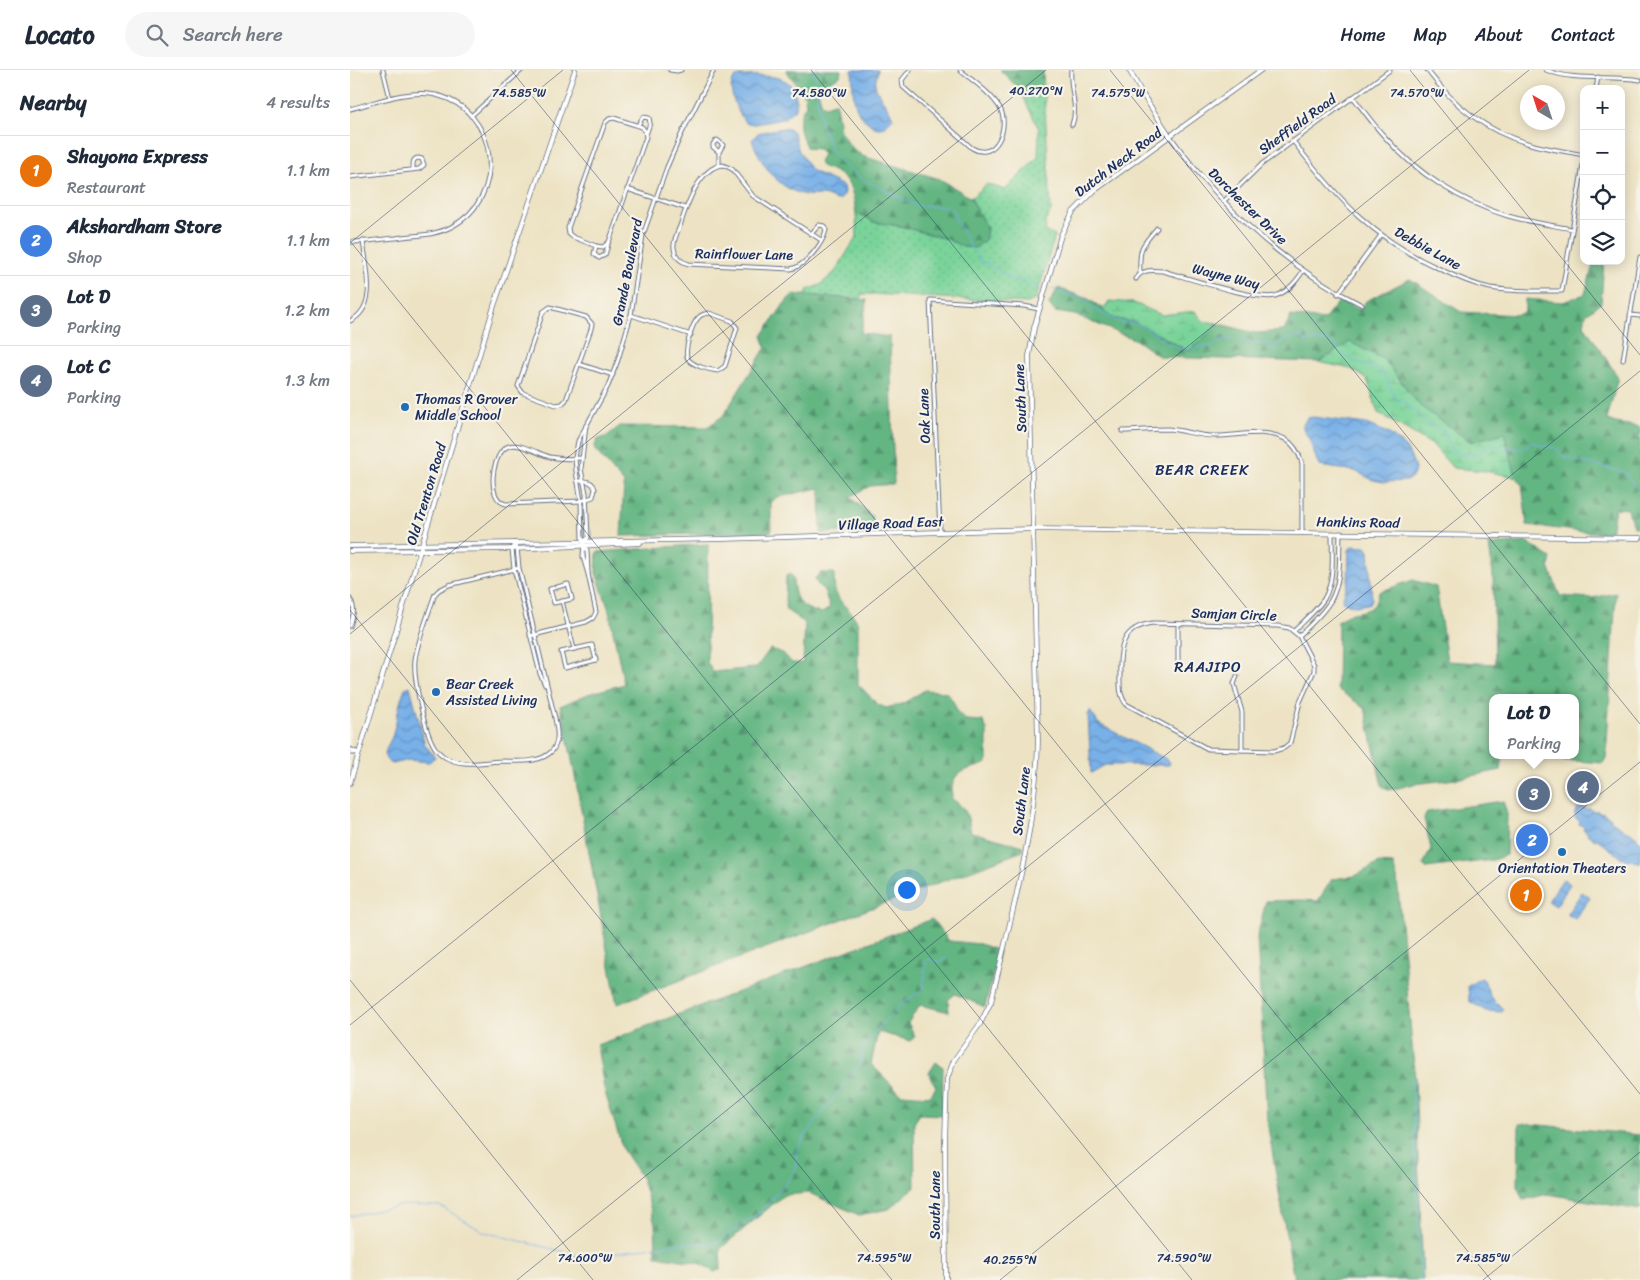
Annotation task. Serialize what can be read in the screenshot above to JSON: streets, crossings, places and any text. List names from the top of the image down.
{
  "streets": {
    "main road": [
      "Dutch Neck Road",
      "Dorchester Drive",
      "South Lane",
      "Old Trenton Road",
      "Hankins Road",
      "Village Road East"
    ],
    "street": [
      "Sheffield Road",
      "Debbie Lane",
      "Rainflower Lane",
      "Grande Boulevard",
      "Wayne Way",
      "Oak Lane",
      "Samjan Circle"
    ]
  },
  "crossings": [
    ["Sheffield Road", "Dorchester Drive"],
    ["Sheffield Road", "Debbie Lane"],
    ["Dutch Neck Road", "Dorchester Drive"],
    ["Dutch Neck Road", "South Lane"],
    ["Dutch Neck Road", "Oak Lane"],
    ["Dorchester Drive", "Wayne Way"],
    ["Grande Boulevard", "Village Road East"],
    ["South Lane", "Oak Lane"],
    ["South Lane", "Village Road East"],
    ["Oak Lane", "Village Road East"],
    ["Old Trenton Road", "Village Road East"],
    ["Hankins Road", "Village Road East"]
  ],
  "districts": ["BEAR CREEK", "RAAJIPO"],
  "places": ["Thomas R Grover Middle School", "Bear Creek Assisted Living", "Orientation Theaters"],
  "north": "top left",
  "page": {
    "header": "Locato",
    "search": "Search here",
    "nav": [
      "Home",
      "Map",
      "About",
      "Contact"
    ],
    "heading": ["Nearby", "4 results"],
    "map_buttons": ["+", "−"],
    "list": [
      {
        "mark": "1",
        "name": "Shayona Express",
        "note": "Restaurant",
        "value": "1.1 km"
      },
      {
        "mark": "2",
        "name": "Akshardham Store",
        "note": "Shop",
        "value": "1.1 km"
      },
      {
        "mark": "3",
        "name": "Lot D",
        "note": "Parking",
        "value": "1.2 km"
      },
      {
        "mark": "4",
        "name": "Lot C",
        "note": "Parking",
        "value": "1.3 km"
      }
    ],
    "popup": ["Lot D", "Parking"],
    "pins": [
      "4",
      "3",
      "2",
      "1"
    ]
  },
  "coordinates": [
    "40.270°N",
    "74.585°W",
    "74.580°W",
    "74.575°W",
    "74.570°W",
    "74.600°W",
    "74.595°W",
    "74.590°W",
    "40.255°N"
  ]
}
